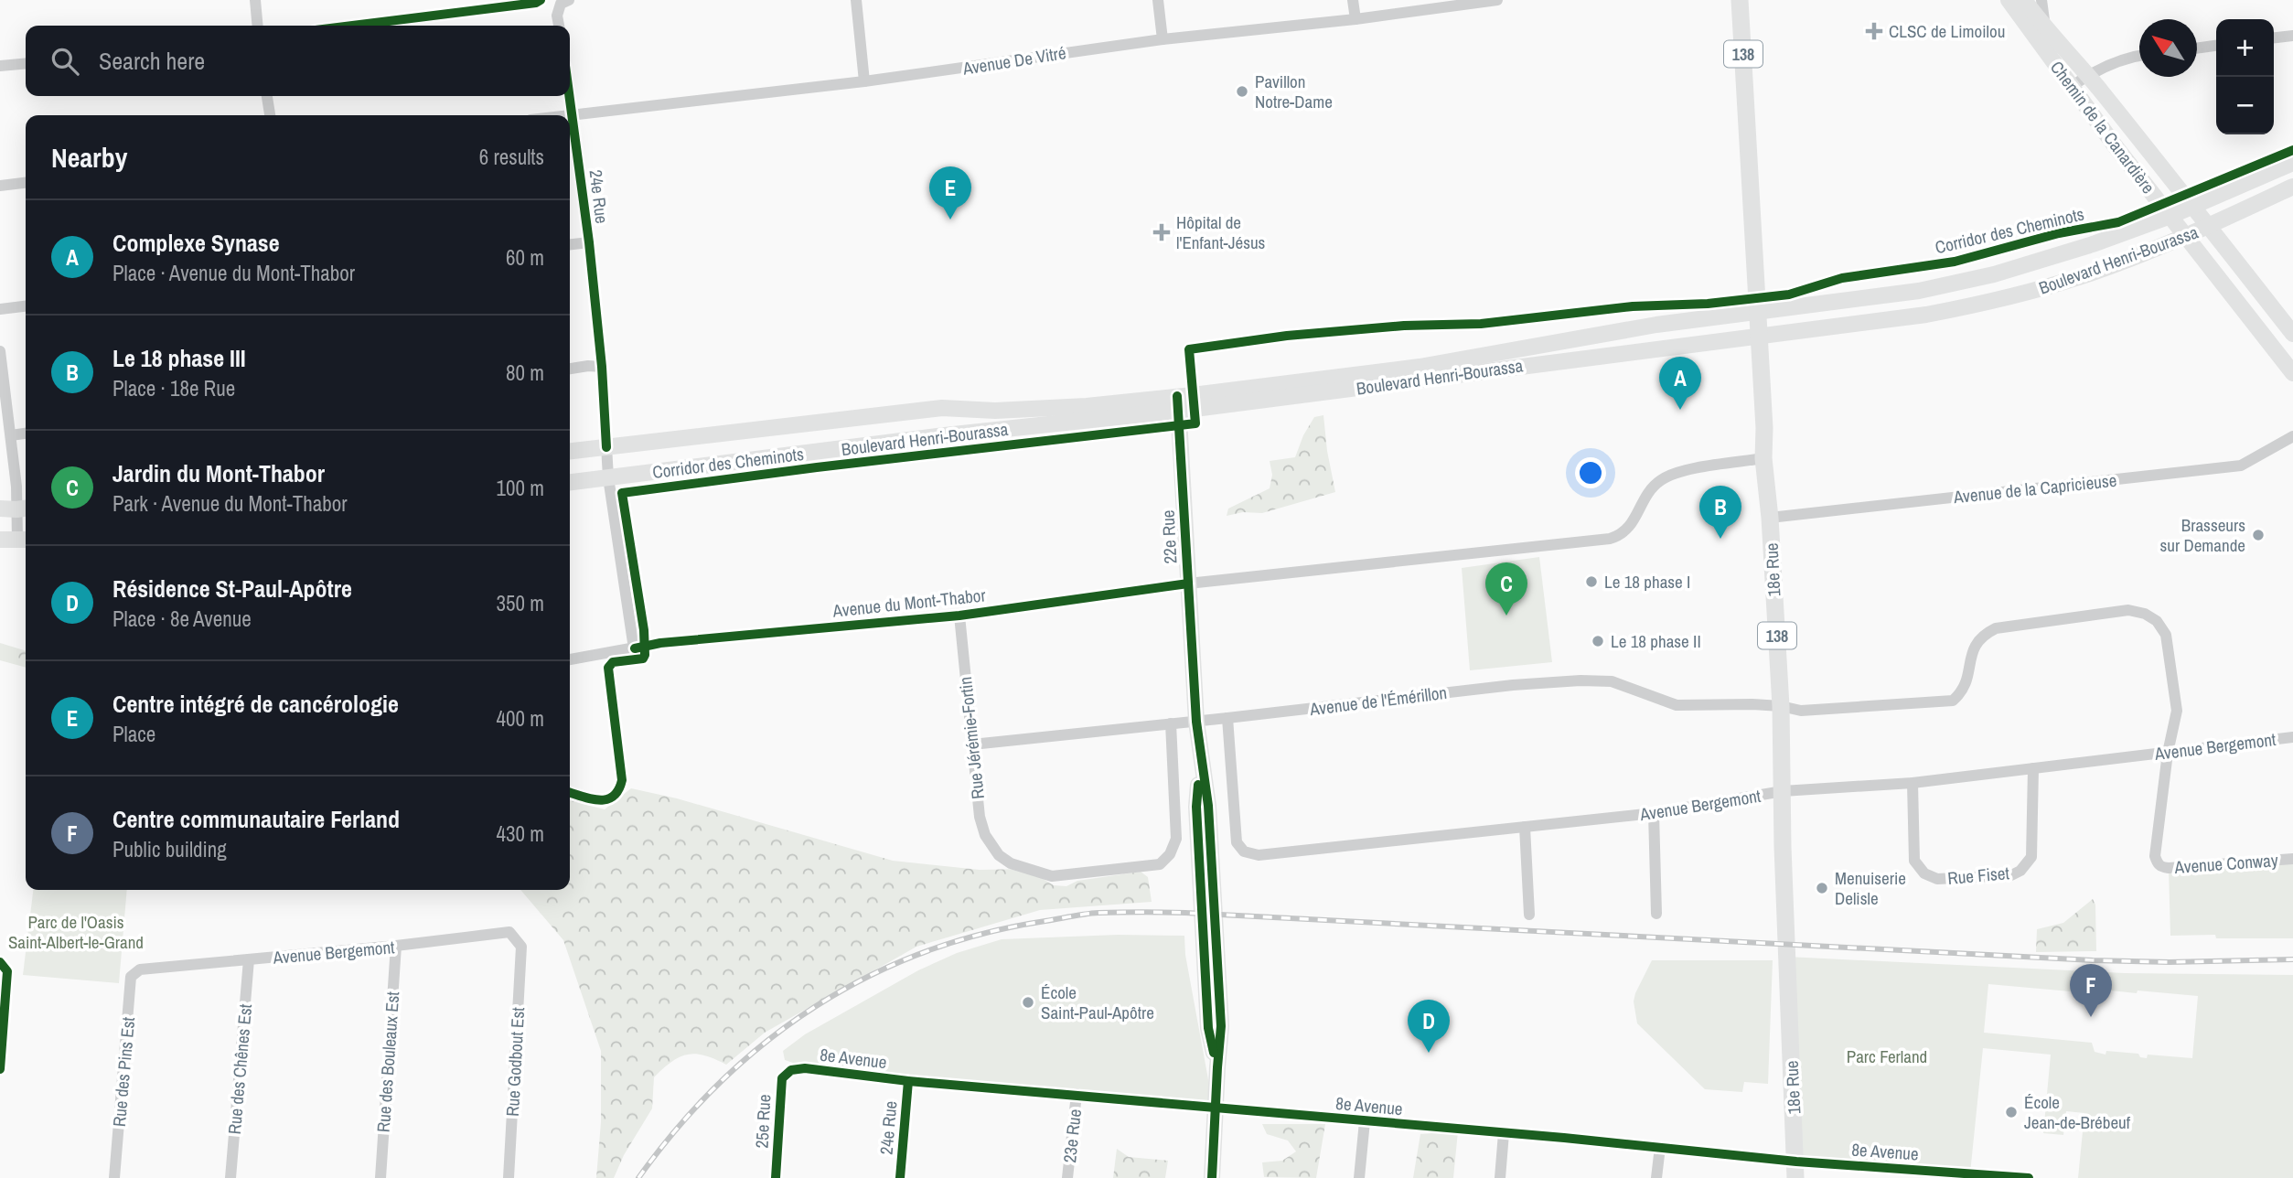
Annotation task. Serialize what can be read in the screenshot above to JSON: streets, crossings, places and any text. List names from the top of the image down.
{
  "streets": {
    "main road": [
      "138",
      "Chemin de la Canardière",
      "Boulevard Henri-Bourassa",
      "22e Rue",
      "18e Rue"
    ],
    "street": [
      "Avenue De Vitré",
      "24e Rue",
      "Avenue de la Capricieuse",
      "Avenue du Mont-Thabor",
      "Avenue de l'Émérillon",
      "Rue Jérémie-Fortin",
      "Avenue Bergemont",
      "Avenue Conway",
      "Rue Fiset",
      "8e Avenue",
      "Rue des Bouleaux Est",
      "Rue Godbout Est",
      "Rue des Chênes Est",
      "Rue des Pins Est",
      "25e Rue",
      "23e Rue"
    ],
    "cycle path": ["Corridor des Cheminots"]
  },
  "crossings": [
    ["Avenue De Vitré", "24e Rue"],
    ["Chemin de la Canardière", "Boulevard Henri-Bourassa"],
    ["24e Rue", "Boulevard Henri-Bourassa"],
    ["24e Rue", "Avenue du Mont-Thabor"],
    ["24e Rue", "8e Avenue"],
    ["Boulevard Henri-Bourassa", "22e Rue"],
    ["Boulevard Henri-Bourassa", "18e Rue"],
    ["Avenue de la Capricieuse", "18e Rue"],
    ["22e Rue", "Avenue du Mont-Thabor"],
    ["22e Rue", "Avenue de l'Émérillon"],
    ["22e Rue", "8e Avenue"],
    ["18e Rue", "Avenue du Mont-Thabor"],
    ["18e Rue", "Avenue de l'Émérillon"],
    ["18e Rue", "Avenue Bergemont"],
    ["18e Rue", "8e Avenue"],
    ["Avenue du Mont-Thabor", "Rue Jérémie-Fortin"],
    ["Avenue de l'Émérillon", "Rue Jérémie-Fortin"],
    ["Avenue de l'Émérillon", "Avenue Bergemont"],
    ["Avenue de l'Émérillon", "Avenue Conway"],
    ["Avenue Bergemont", "Avenue Conway"],
    ["Avenue Bergemont", "Rue Fiset"],
    ["Avenue Bergemont", "Rue des Bouleaux Est"],
    ["Avenue Bergemont", "Rue Godbout Est"],
    ["Avenue Bergemont", "Rue des Chênes Est"],
    ["Avenue Bergemont", "Rue des Pins Est"],
    ["8e Avenue", "25e Rue"],
    ["8e Avenue", "23e Rue"]
  ],
  "parks": ["Parc de l'Oasis Saint-Albert-le-Grand", "Parc Ferland"],
  "places": {
    "health": ["CLSC de Limoilou", "Hôpital de l'Enfant-Jésus"],
    "other": [
      "Pavillon Notre-Dame",
      "Brasseurs sur Demande",
      "Le 18 phase I",
      "Le 18 phase II",
      "Menuiserie Delisle",
      "École Saint-Paul-Apôtre",
      "École Jean-de-Brébeuf"
    ]
  },
  "north": "top left",
  "page": {
    "map_buttons": ["+", "−"],
    "search": "Search here",
    "heading": ["Nearby", "6 results"],
    "pins": [
      "E",
      "A",
      "B",
      "C",
      "F",
      "D"
    ],
    "list": [
      {
        "mark": "A",
        "name": "Complexe Synase",
        "note": "Place · Avenue du Mont-Thabor",
        "value": "60 m"
      },
      {
        "mark": "B",
        "name": "Le 18 phase III",
        "note": "Place · 18e Rue",
        "value": "80 m"
      },
      {
        "mark": "C",
        "name": "Jardin du Mont-Thabor",
        "note": "Park · Avenue du Mont-Thabor",
        "value": "100 m"
      },
      {
        "mark": "D",
        "name": "Résidence St-Paul-Apôtre",
        "note": "Place · 8e Avenue",
        "value": "350 m"
      },
      {
        "mark": "E",
        "name": "Centre intégré de cancérologie",
        "note": "Place",
        "value": "400 m"
      },
      {
        "mark": "F",
        "name": "Centre communautaire Ferland",
        "note": "Public building",
        "value": "430 m"
      }
    ]
  }
}
